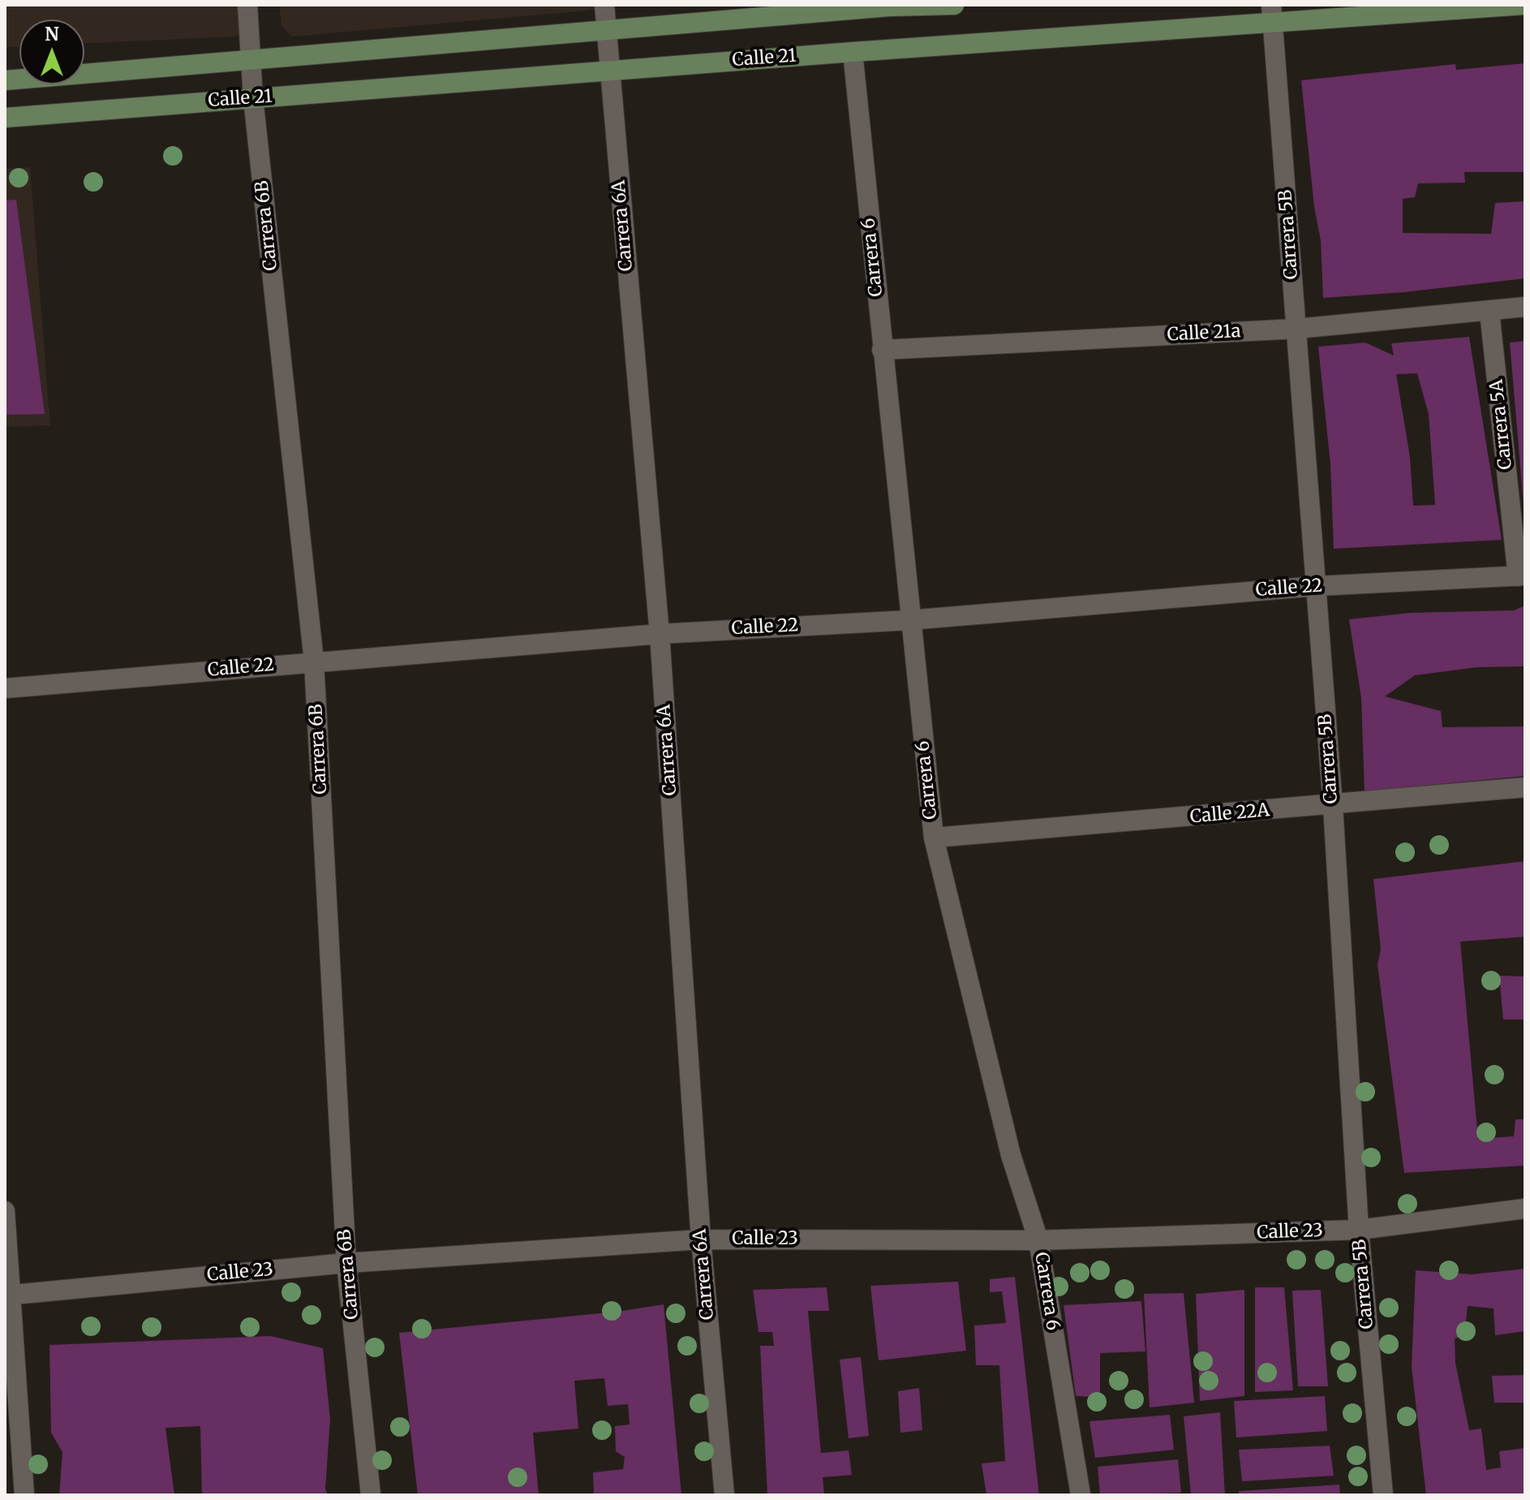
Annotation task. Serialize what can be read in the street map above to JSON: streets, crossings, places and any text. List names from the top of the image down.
{
  "streets": {
    "main road": ["Calle 21"],
    "street": [
      "Carrera 6B",
      "Carrera 6A",
      "Carrera 5B",
      "Carrera 6",
      "Calle 21a",
      "Carrera 5A",
      "Calle 22",
      "Calle 22A",
      "Calle 23"
    ]
  },
  "crossings": [
    ["Calle 21", "Carrera 6B"],
    ["Calle 21", "Carrera 6A"],
    ["Calle 21", "Carrera 5B"],
    ["Calle 21", "Carrera 6"],
    ["Carrera 6B", "Calle 22"],
    ["Carrera 6B", "Calle 23"],
    ["Carrera 6A", "Calle 22"],
    ["Carrera 6A", "Calle 23"],
    ["Carrera 5B", "Calle 21a"],
    ["Carrera 5B", "Calle 22"],
    ["Carrera 5B", "Calle 22A"],
    ["Carrera 5B", "Calle 23"],
    ["Carrera 6", "Calle 21a"],
    ["Carrera 6", "Calle 22"],
    ["Carrera 6", "Calle 22A"],
    ["Carrera 6", "Calle 23"],
    ["Calle 21a", "Carrera 5A"],
    ["Carrera 5A", "Calle 22"]
  ],
  "north": "top"
}
